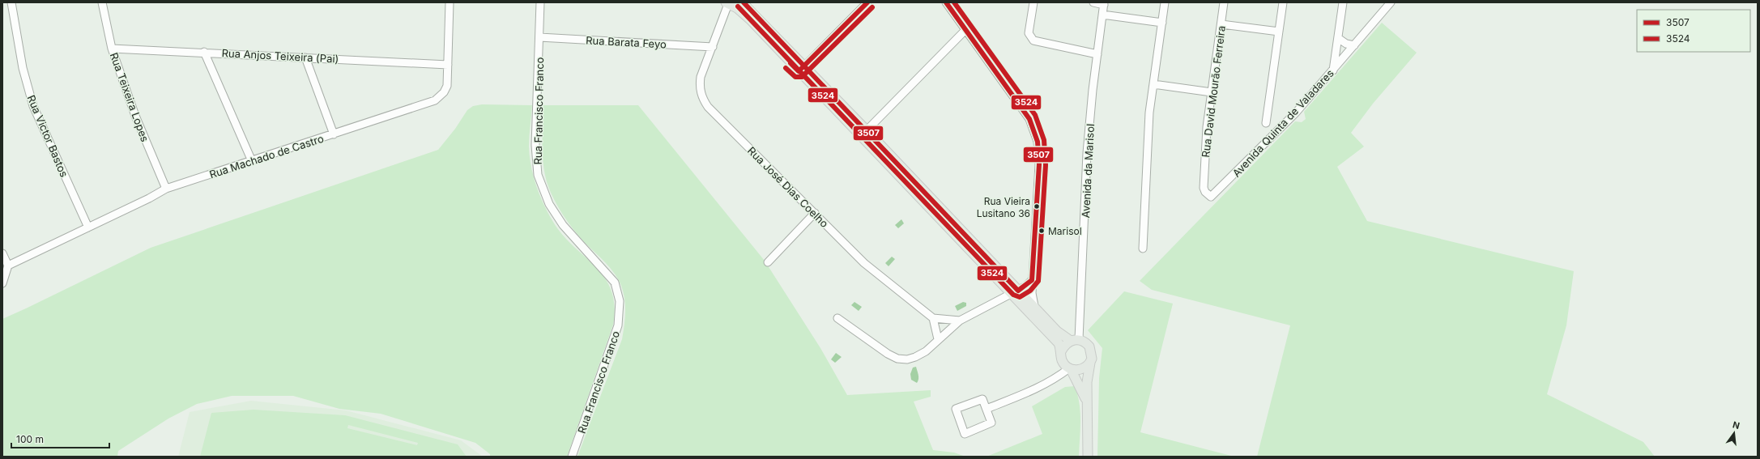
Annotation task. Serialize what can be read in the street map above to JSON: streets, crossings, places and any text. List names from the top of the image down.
{
  "streets": {
    "street": [
      "Rua Barata Feyo",
      "Rua Anjos Teixeira (Pai)",
      "Rua David Mourão Ferreira",
      "Rua Teixeira Lopes",
      "Rua Francisco Franco",
      "Avenida Quinta de Valadares",
      "Rua Victor Bastos",
      "Rua Machado de Castro",
      "Avenida da Marisol",
      "Rua José Dias Coelho"
    ]
  },
  "crossings": [
    ["Rua Barata Feyo", "Rua Francisco Franco"],
    ["Rua Barata Feyo", "Rua José Dias Coelho"],
    ["Rua Anjos Teixeira (Pai)", "Rua Teixeira Lopes"],
    ["Rua Anjos Teixeira (Pai)", "Rua Machado de Castro"],
    ["Rua David Mourão Ferreira", "Avenida Quinta de Valadares"],
    ["Rua Teixeira Lopes", "Rua Machado de Castro"],
    ["Rua Victor Bastos", "Rua Machado de Castro"]
  ],
  "places": ["Rua Vieira Lusitano 36", "Marisol"],
  "lines": ["transit line 3507", "transit line 3524"],
  "legend": ["3507", "3524"],
  "scale_bar": "100 m",
  "north": "top"
}
